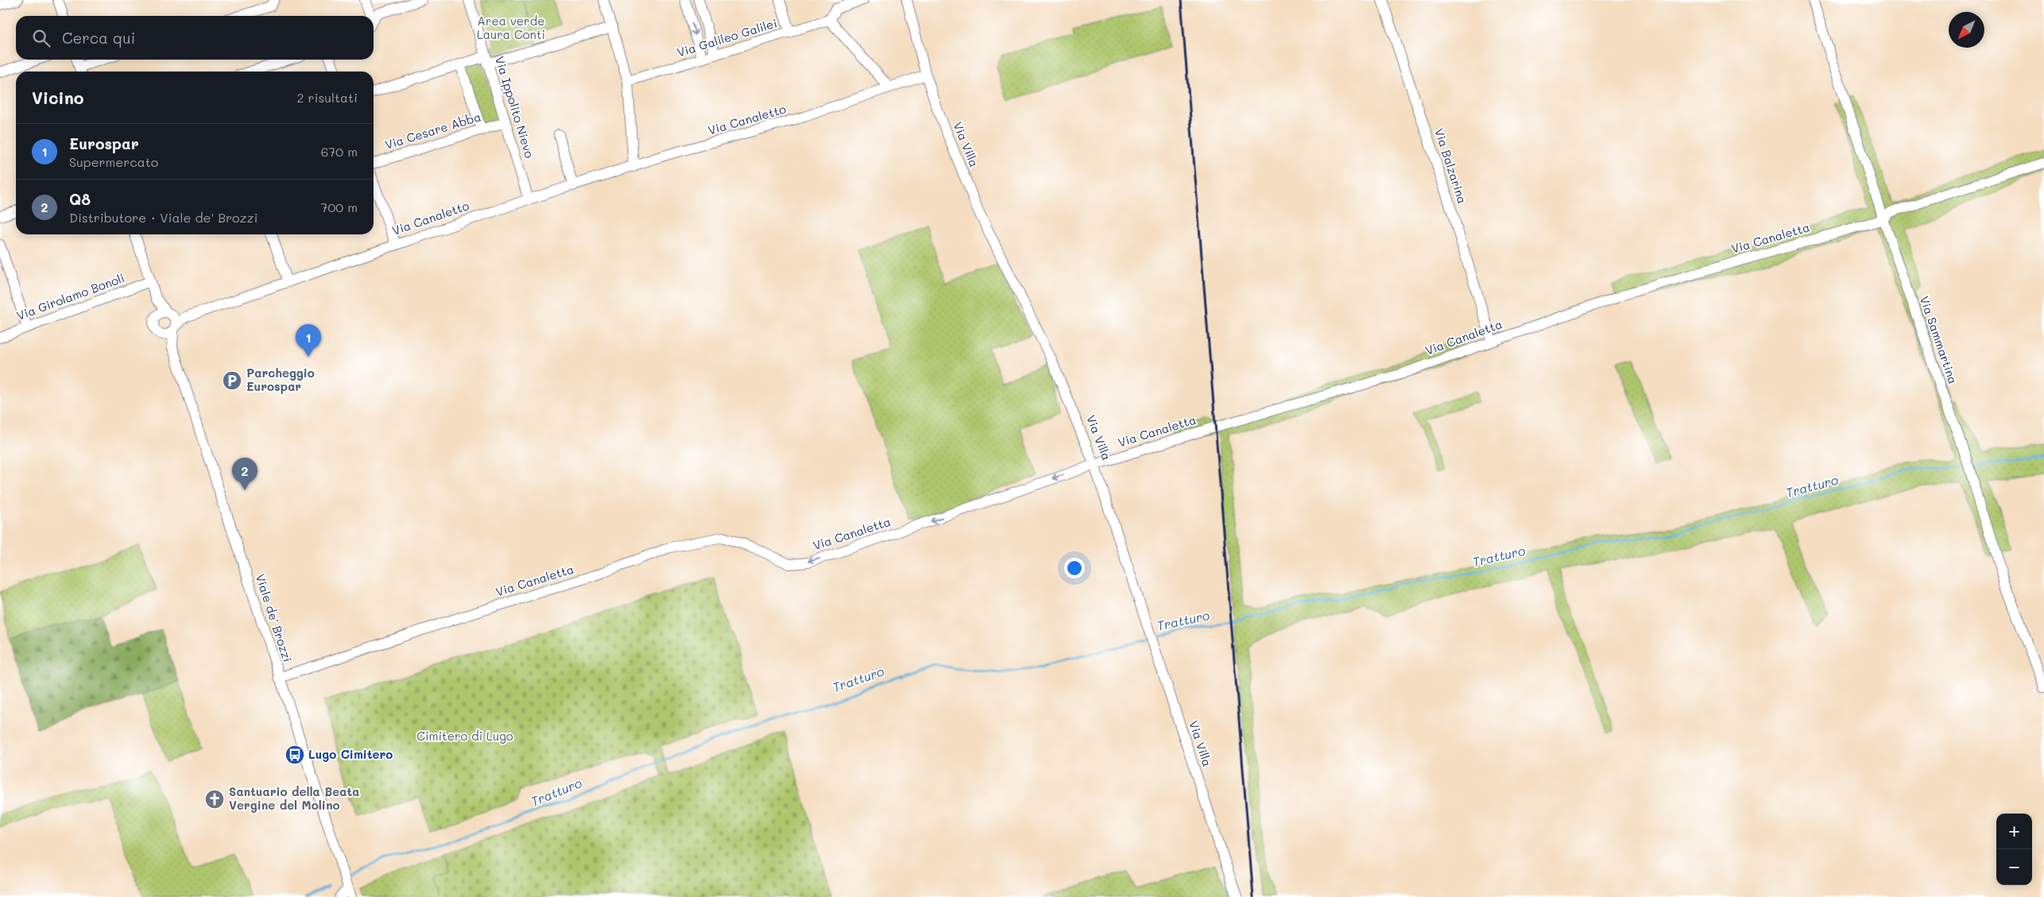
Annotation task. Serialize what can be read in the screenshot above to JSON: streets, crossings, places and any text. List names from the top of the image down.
{
  "streets": {
    "street": [
      "Via Galileo Galilei",
      "Via Ippolito Nievo",
      "Via Canaletto",
      "Via Cesare Abba",
      "Via Villa",
      "Via Balzarina",
      "Via Canaletta",
      "Via Girolamo Bonoli",
      "Via Sammartina",
      "Viale de' Brozzi"
    ]
  },
  "crossings": [
    ["Via Ippolito Nievo", "Via Canaletto"],
    ["Via Ippolito Nievo", "Via Cesare Abba"],
    ["Via Canaletto", "Via Villa"],
    ["Via Canaletto", "Viale de' Brozzi"],
    ["Via Villa", "Via Canaletta"],
    ["Via Balzarina", "Via Canaletta"],
    ["Via Canaletta", "Via Sammartina"],
    ["Via Canaletta", "Viale de' Brozzi"],
    ["Via Girolamo Bonoli", "Viale de' Brozzi"]
  ],
  "one_way": ["Via Canaletta"],
  "water": ["Tratturo"],
  "parks": ["Area verde Laura Conti", "Cimitero di Lugo"],
  "places": {
    "parking": ["Parcheggio Eurospar"],
    "bus stop": ["Lugo Cimitero"],
    "church": ["Santuario della Beata Vergine del Molino"]
  },
  "north": "bottom left",
  "page": {
    "search": "Cerca qui",
    "heading": ["Vicino", "2 risultati"],
    "list": [
      {
        "mark": "1",
        "name": "Eurospar",
        "note": "Supermercato",
        "value": "670 m"
      },
      {
        "mark": "2",
        "name": "Q8",
        "note": "Distributore · Viale de' Brozzi",
        "value": "700 m"
      }
    ],
    "pins": ["1", "2"],
    "map_buttons": ["+", "−"]
  }
}
